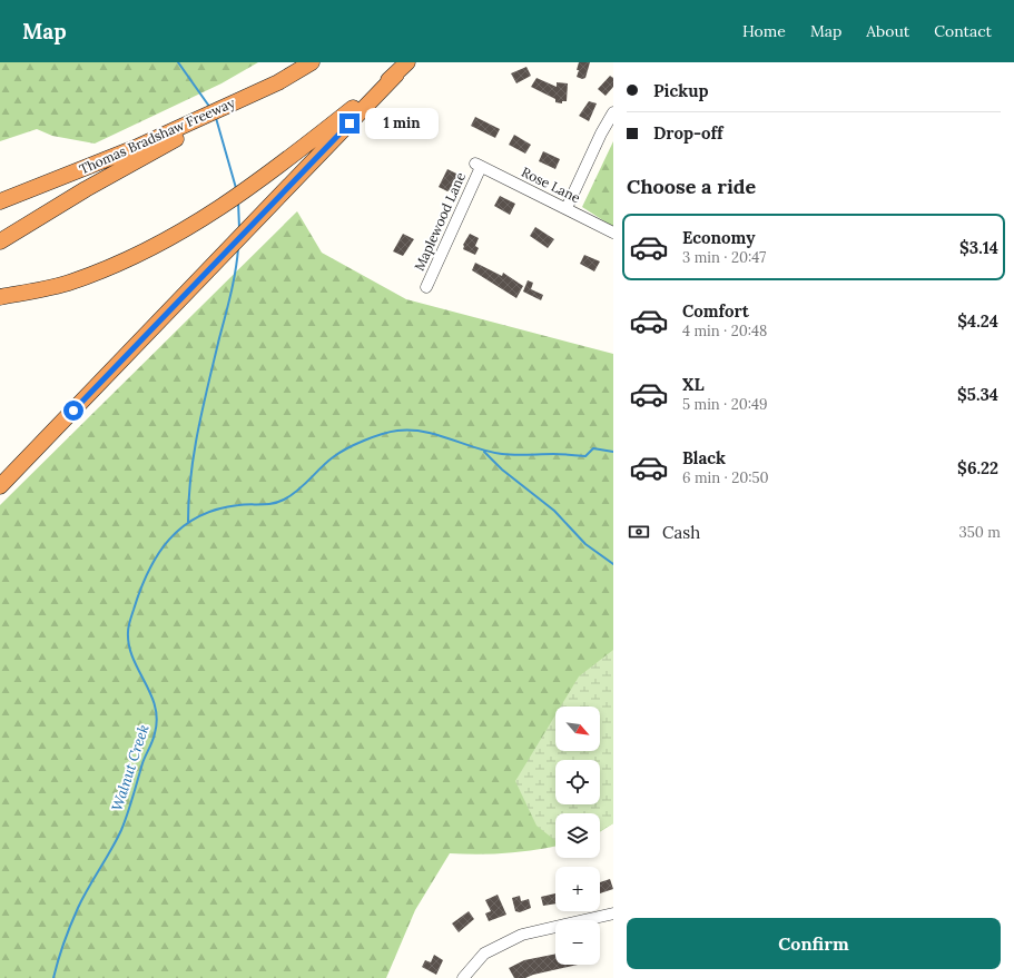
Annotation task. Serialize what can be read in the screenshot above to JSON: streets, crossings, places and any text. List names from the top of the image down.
{
  "streets": {
    "highway": ["Thomas Bradshaw Freeway"],
    "street": ["Rose Lane", "Maplewood Lane"]
  },
  "crossings": [
    ["Rose Lane", "Maplewood Lane"]
  ],
  "water": ["Walnut Creek"],
  "north": "bottom right",
  "page": {
    "header": "Map",
    "nav": [
      "Home",
      "Map",
      "About",
      "Contact"
    ],
    "banner": ["Pickup", "Drop-off"],
    "bubble": "1 min",
    "heading": "Choose a ride",
    "list": [
      {
        "name": "Economy",
        "note": "3 min · 20:47",
        "value": "$3.14"
      },
      {
        "name": "Comfort",
        "note": "4 min · 20:48",
        "value": "$4.24"
      },
      {
        "name": "XL",
        "note": "5 min · 20:49",
        "value": "$5.34"
      },
      {
        "name": "Black",
        "note": "6 min · 20:50",
        "value": "$6.22"
      }
    ],
    "pay": ["Cash", "350 m"],
    "map_buttons": ["+", "−"],
    "buttons": "Confirm"
  }
}
